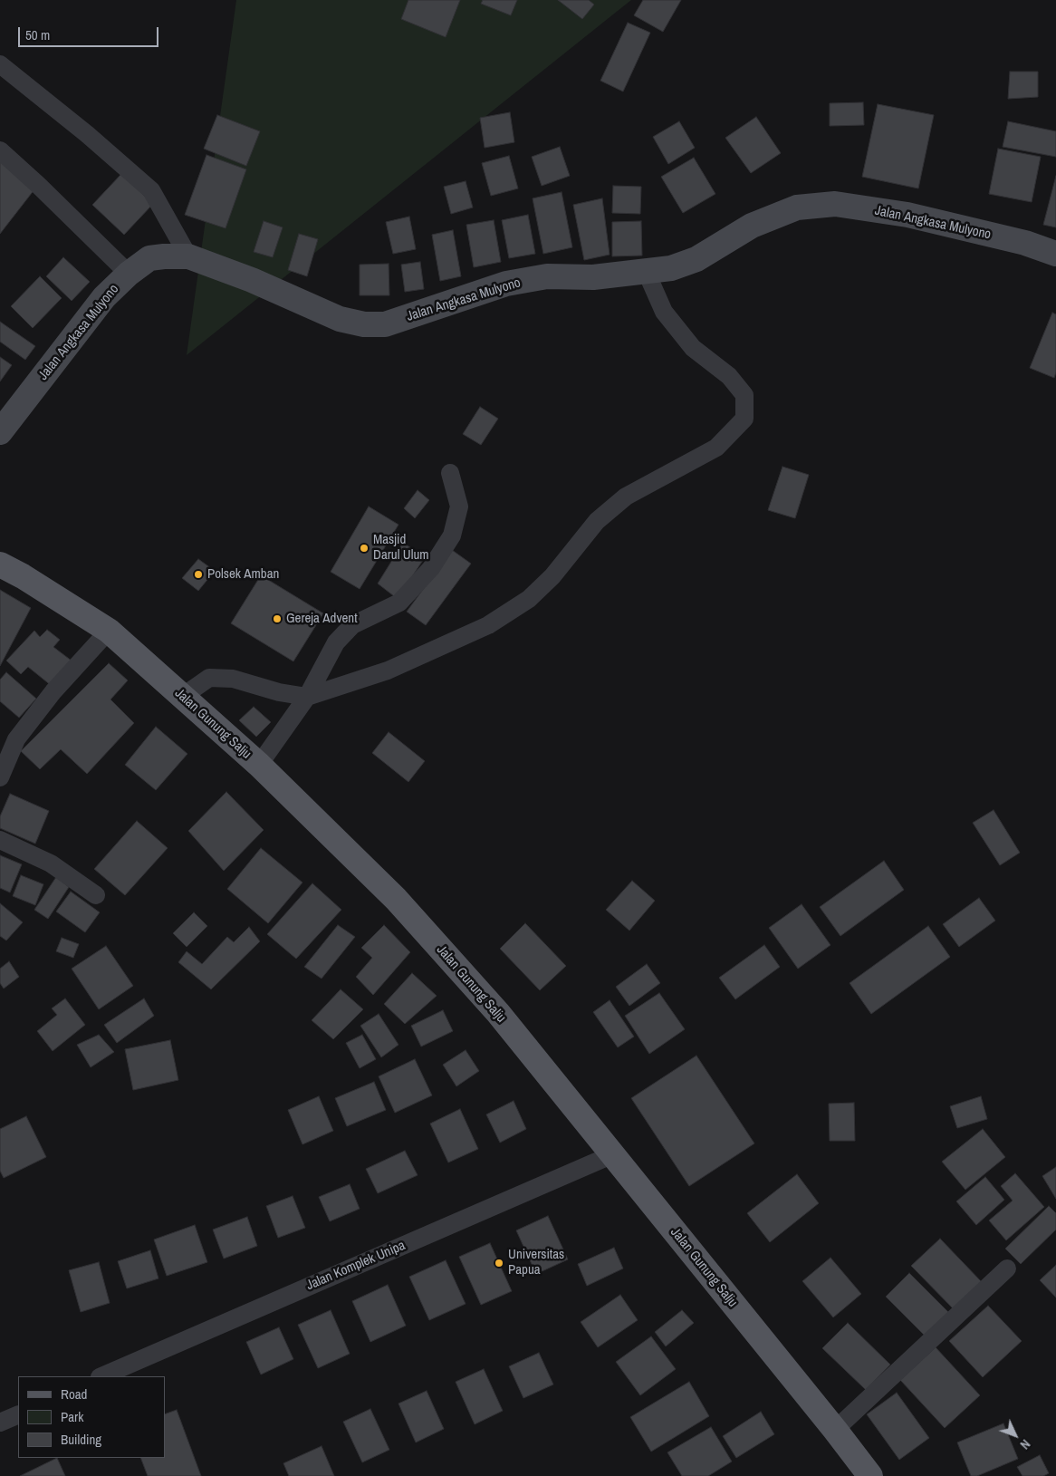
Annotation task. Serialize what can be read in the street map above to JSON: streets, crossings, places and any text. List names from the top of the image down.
{
  "streets": {
    "main road": ["Jalan Angkasa Mulyono", "Jalan Gunung Salju"],
    "street": ["Jalan Komplek Unipa"]
  },
  "crossings": [
    ["Jalan Gunung Salju", "Jalan Komplek Unipa"]
  ],
  "places": [
    "Masjid Darul Ulum",
    "Polsek Amban",
    "Gereja Advent",
    "Universitas Papua"
  ],
  "legend": ["Road", "Park", "Building"],
  "scale_bar": "50 m",
  "north": "bottom right"
}
